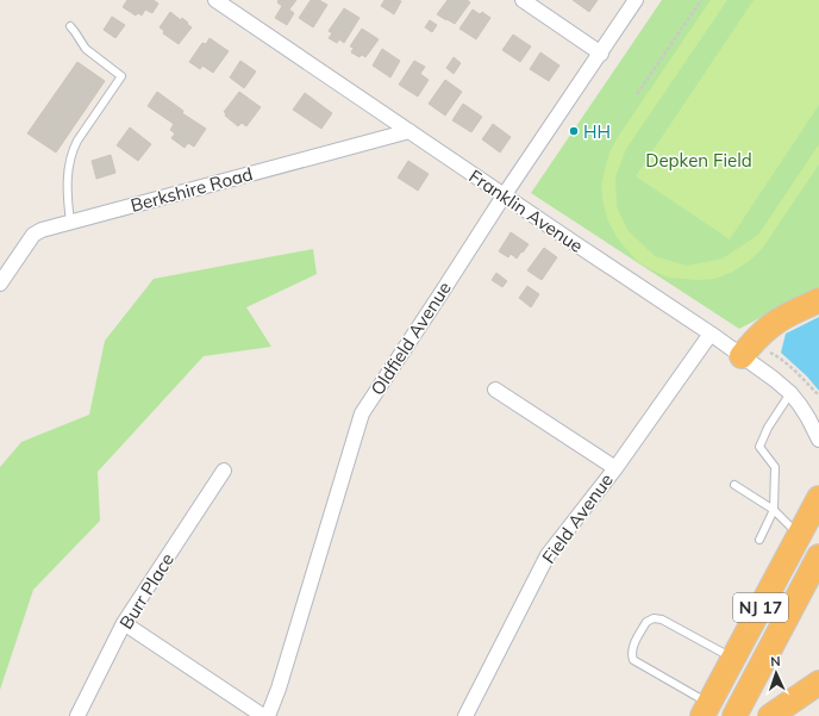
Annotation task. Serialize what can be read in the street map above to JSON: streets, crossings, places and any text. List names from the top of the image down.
{
  "streets": {
    "highway": ["NJ 17"],
    "street": [
      "Berkshire Road",
      "Franklin Avenue",
      "Oldfield Avenue",
      "Field Avenue",
      "Burr Place"
    ]
  },
  "crossings": [
    ["Berkshire Road", "Franklin Avenue"],
    ["Franklin Avenue", "Oldfield Avenue"],
    ["Franklin Avenue", "Field Avenue"]
  ],
  "parks": ["Depken Field"],
  "places": ["HH"],
  "north": "top"
}
